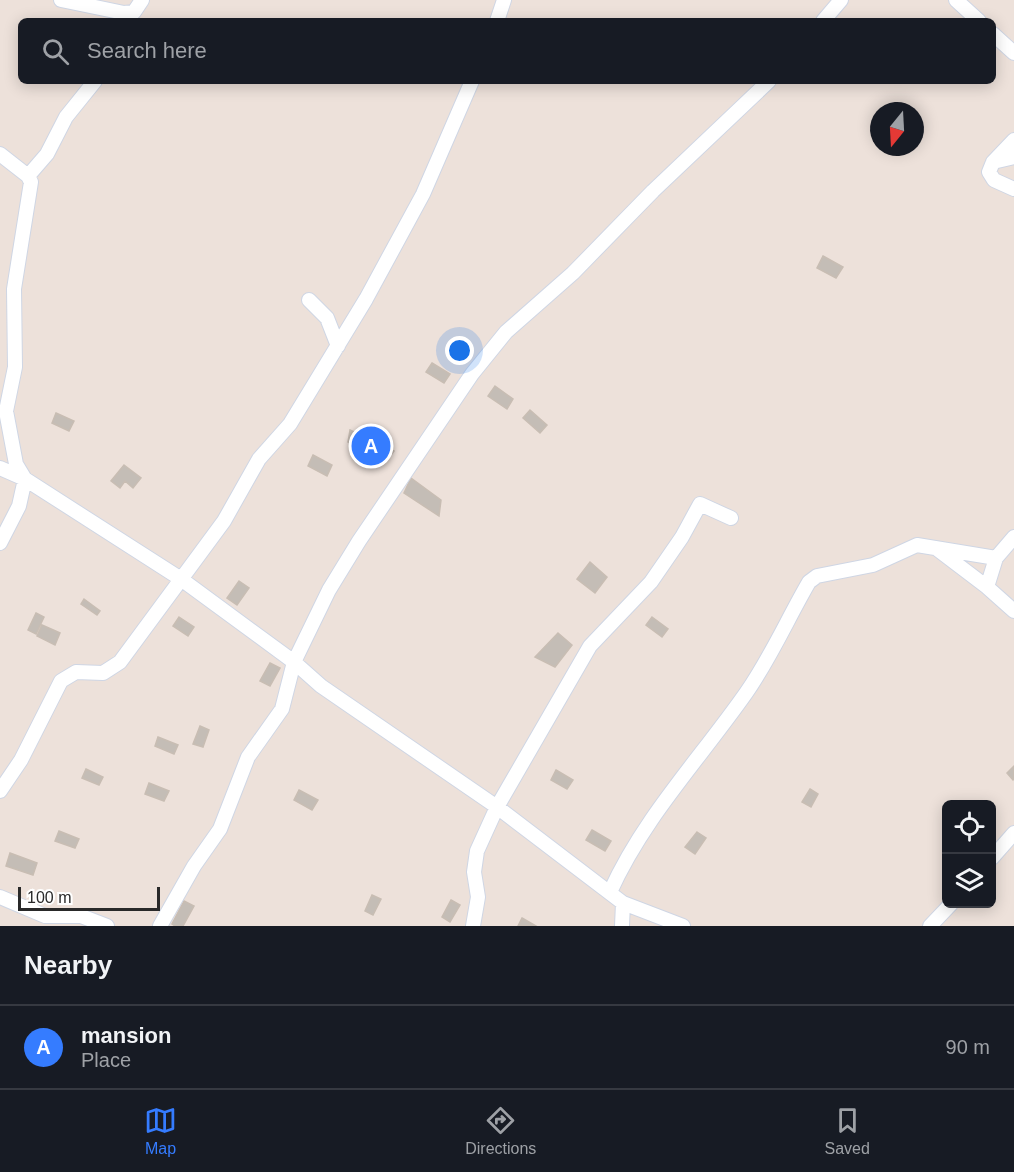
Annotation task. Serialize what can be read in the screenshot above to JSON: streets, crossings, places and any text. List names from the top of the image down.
{
  "scale_bar": "100 m",
  "north": "bottom",
  "page": {
    "search": "Search here",
    "pins": "A",
    "scale": "100 m",
    "heading": "Nearby",
    "list": [
      {
        "mark": "A",
        "name": "mansion",
        "note": "Place",
        "value": "90 m"
      }
    ],
    "nav": ["Map", "Directions", "Saved"]
  }
}
